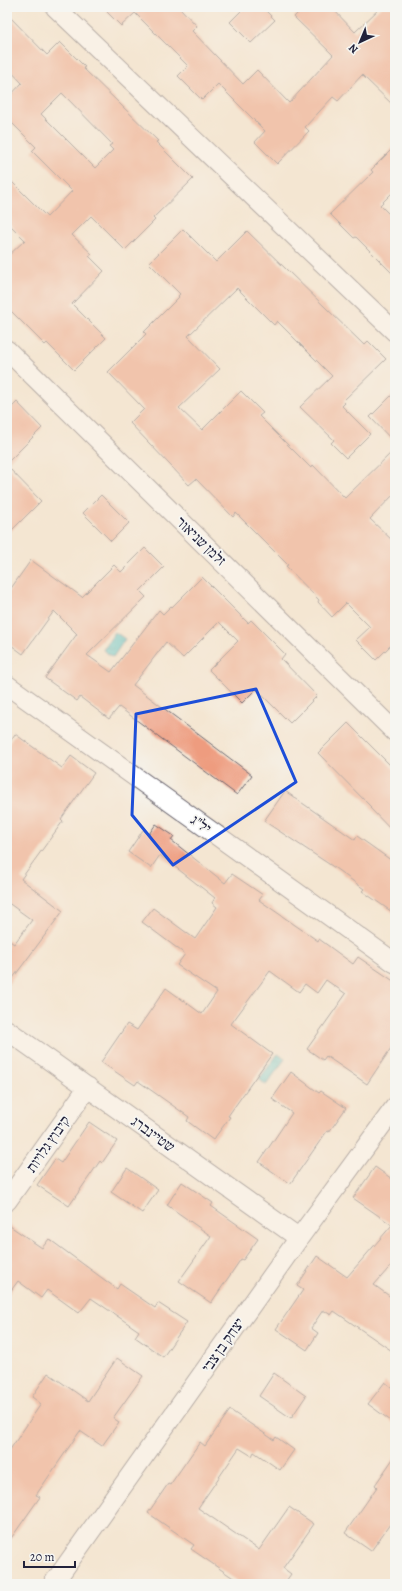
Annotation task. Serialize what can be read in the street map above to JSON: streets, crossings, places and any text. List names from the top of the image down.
{
  "streets": {
    "street": [
      "זלמן שניאור",
      "יל\"ג",
      "שטיינברג",
      "קיבוץ גלויות",
      "יצחק בן צבי"
    ]
  },
  "crossings": [
    ["שטיינברג", "קיבוץ גלויות"],
    ["שטיינברג", "יצחק בן צבי"]
  ],
  "scale_bar": "20 m",
  "north": "bottom left"
}
